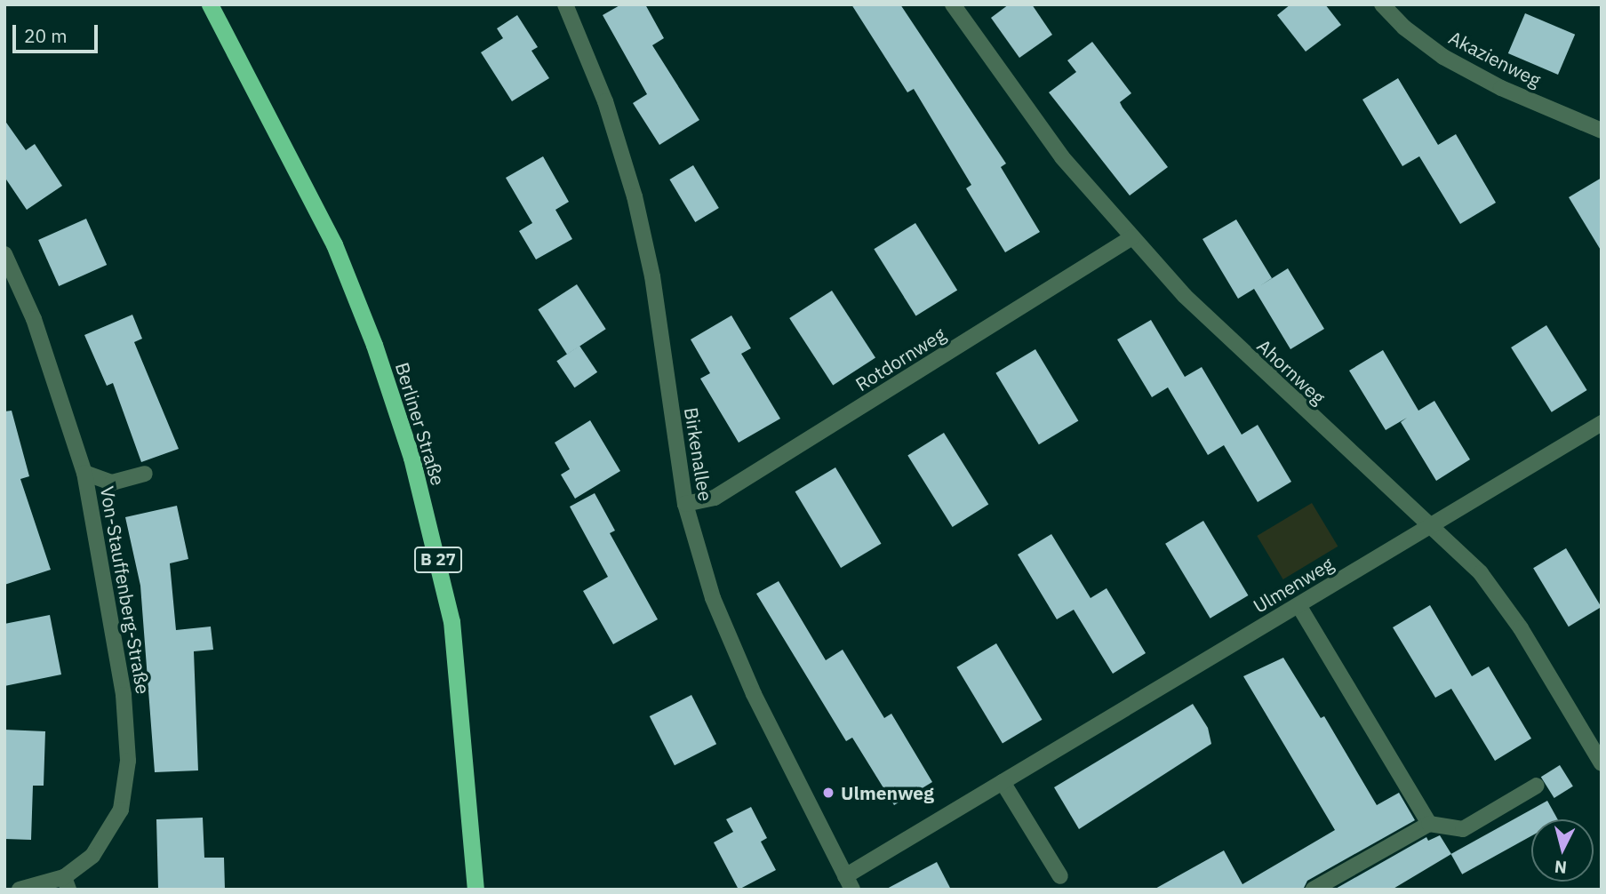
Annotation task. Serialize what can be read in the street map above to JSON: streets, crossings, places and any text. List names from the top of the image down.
{
  "streets": {
    "highway": ["Berliner Straße", "B 27"],
    "street": [
      "Akazienweg",
      "Rotdornweg",
      "Ahornweg",
      "Birkenallee",
      "Ulmenweg",
      "Von-Stauffenberg-Straße"
    ]
  },
  "crossings": [
    ["Rotdornweg", "Ahornweg"],
    ["Rotdornweg", "Birkenallee"],
    ["Ahornweg", "Ulmenweg"],
    ["Birkenallee", "Ulmenweg"]
  ],
  "places": ["Ulmenweg"],
  "scale_bar": "20 m",
  "north": "bottom"
}
